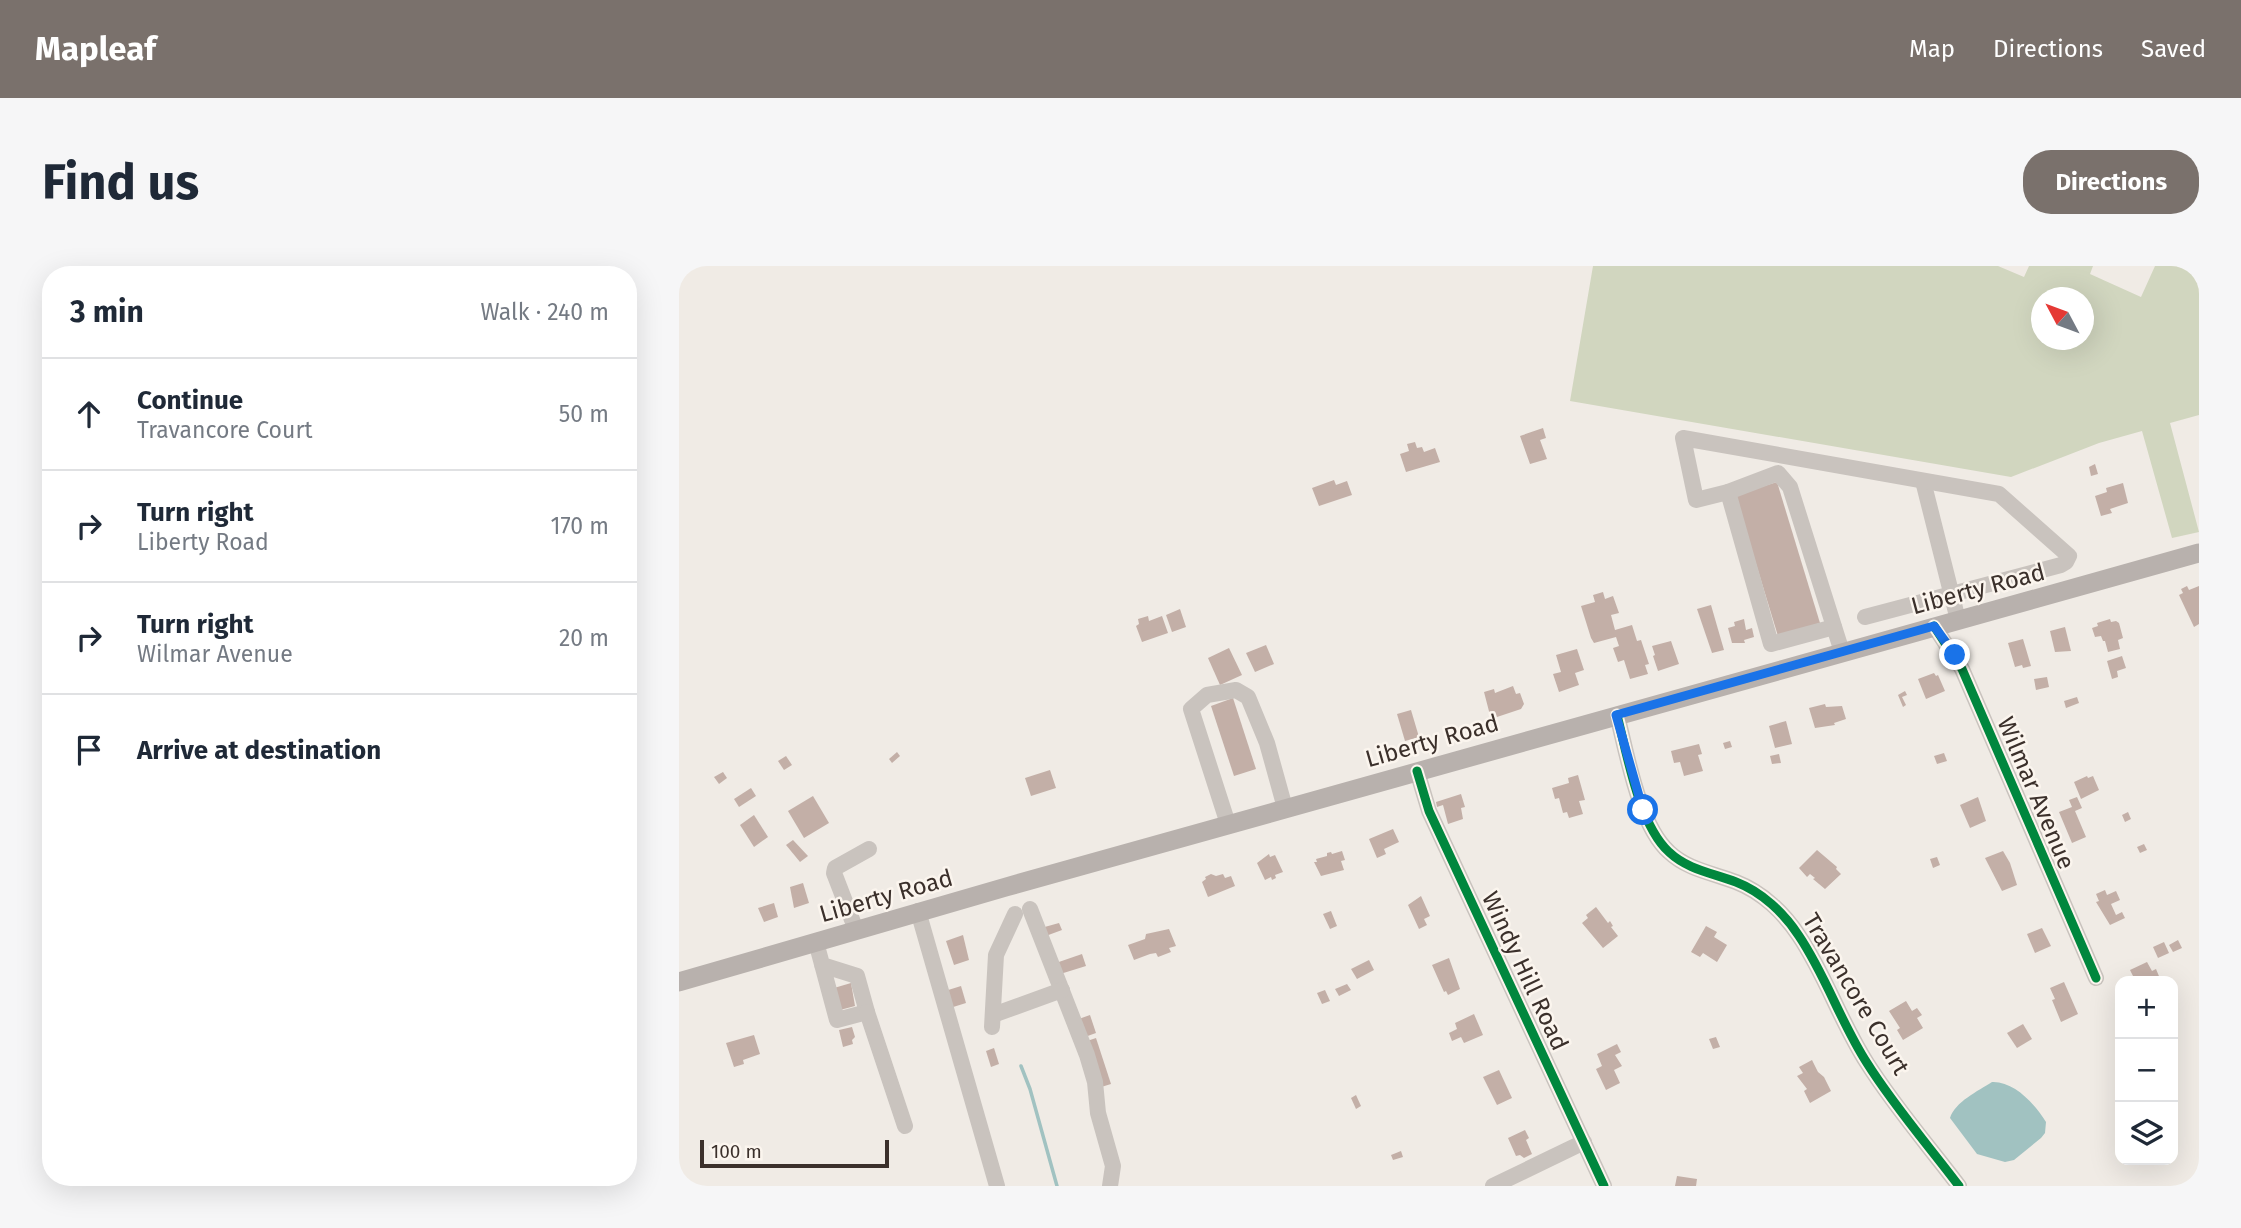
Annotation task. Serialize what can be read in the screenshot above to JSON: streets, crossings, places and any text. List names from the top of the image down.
{
  "streets": {
    "main road": ["Liberty Road"],
    "street": ["Wilmar Avenue", "Windy Hill Road", "Travancore Court"]
  },
  "crossings": [
    ["Liberty Road", "Wilmar Avenue"],
    ["Liberty Road", "Windy Hill Road"],
    ["Liberty Road", "Travancore Court"]
  ],
  "scale_bar": "100 m",
  "north": "top left",
  "page": {
    "header": "Mapleaf",
    "nav": ["Map", "Directions", "Saved"],
    "buttons": "Directions",
    "title": "Find us",
    "heading": ["3 min", "Walk · 240 m"],
    "list": [
      ["Continue", "Travancore Court", "50 m"],
      ["Turn right", "Liberty Road", "170 m"],
      ["Turn right", "Wilmar Avenue", "20 m"],
      "Arrive at destination"
    ],
    "map_buttons": ["+", "−"],
    "scale": "100 m"
  }
}
